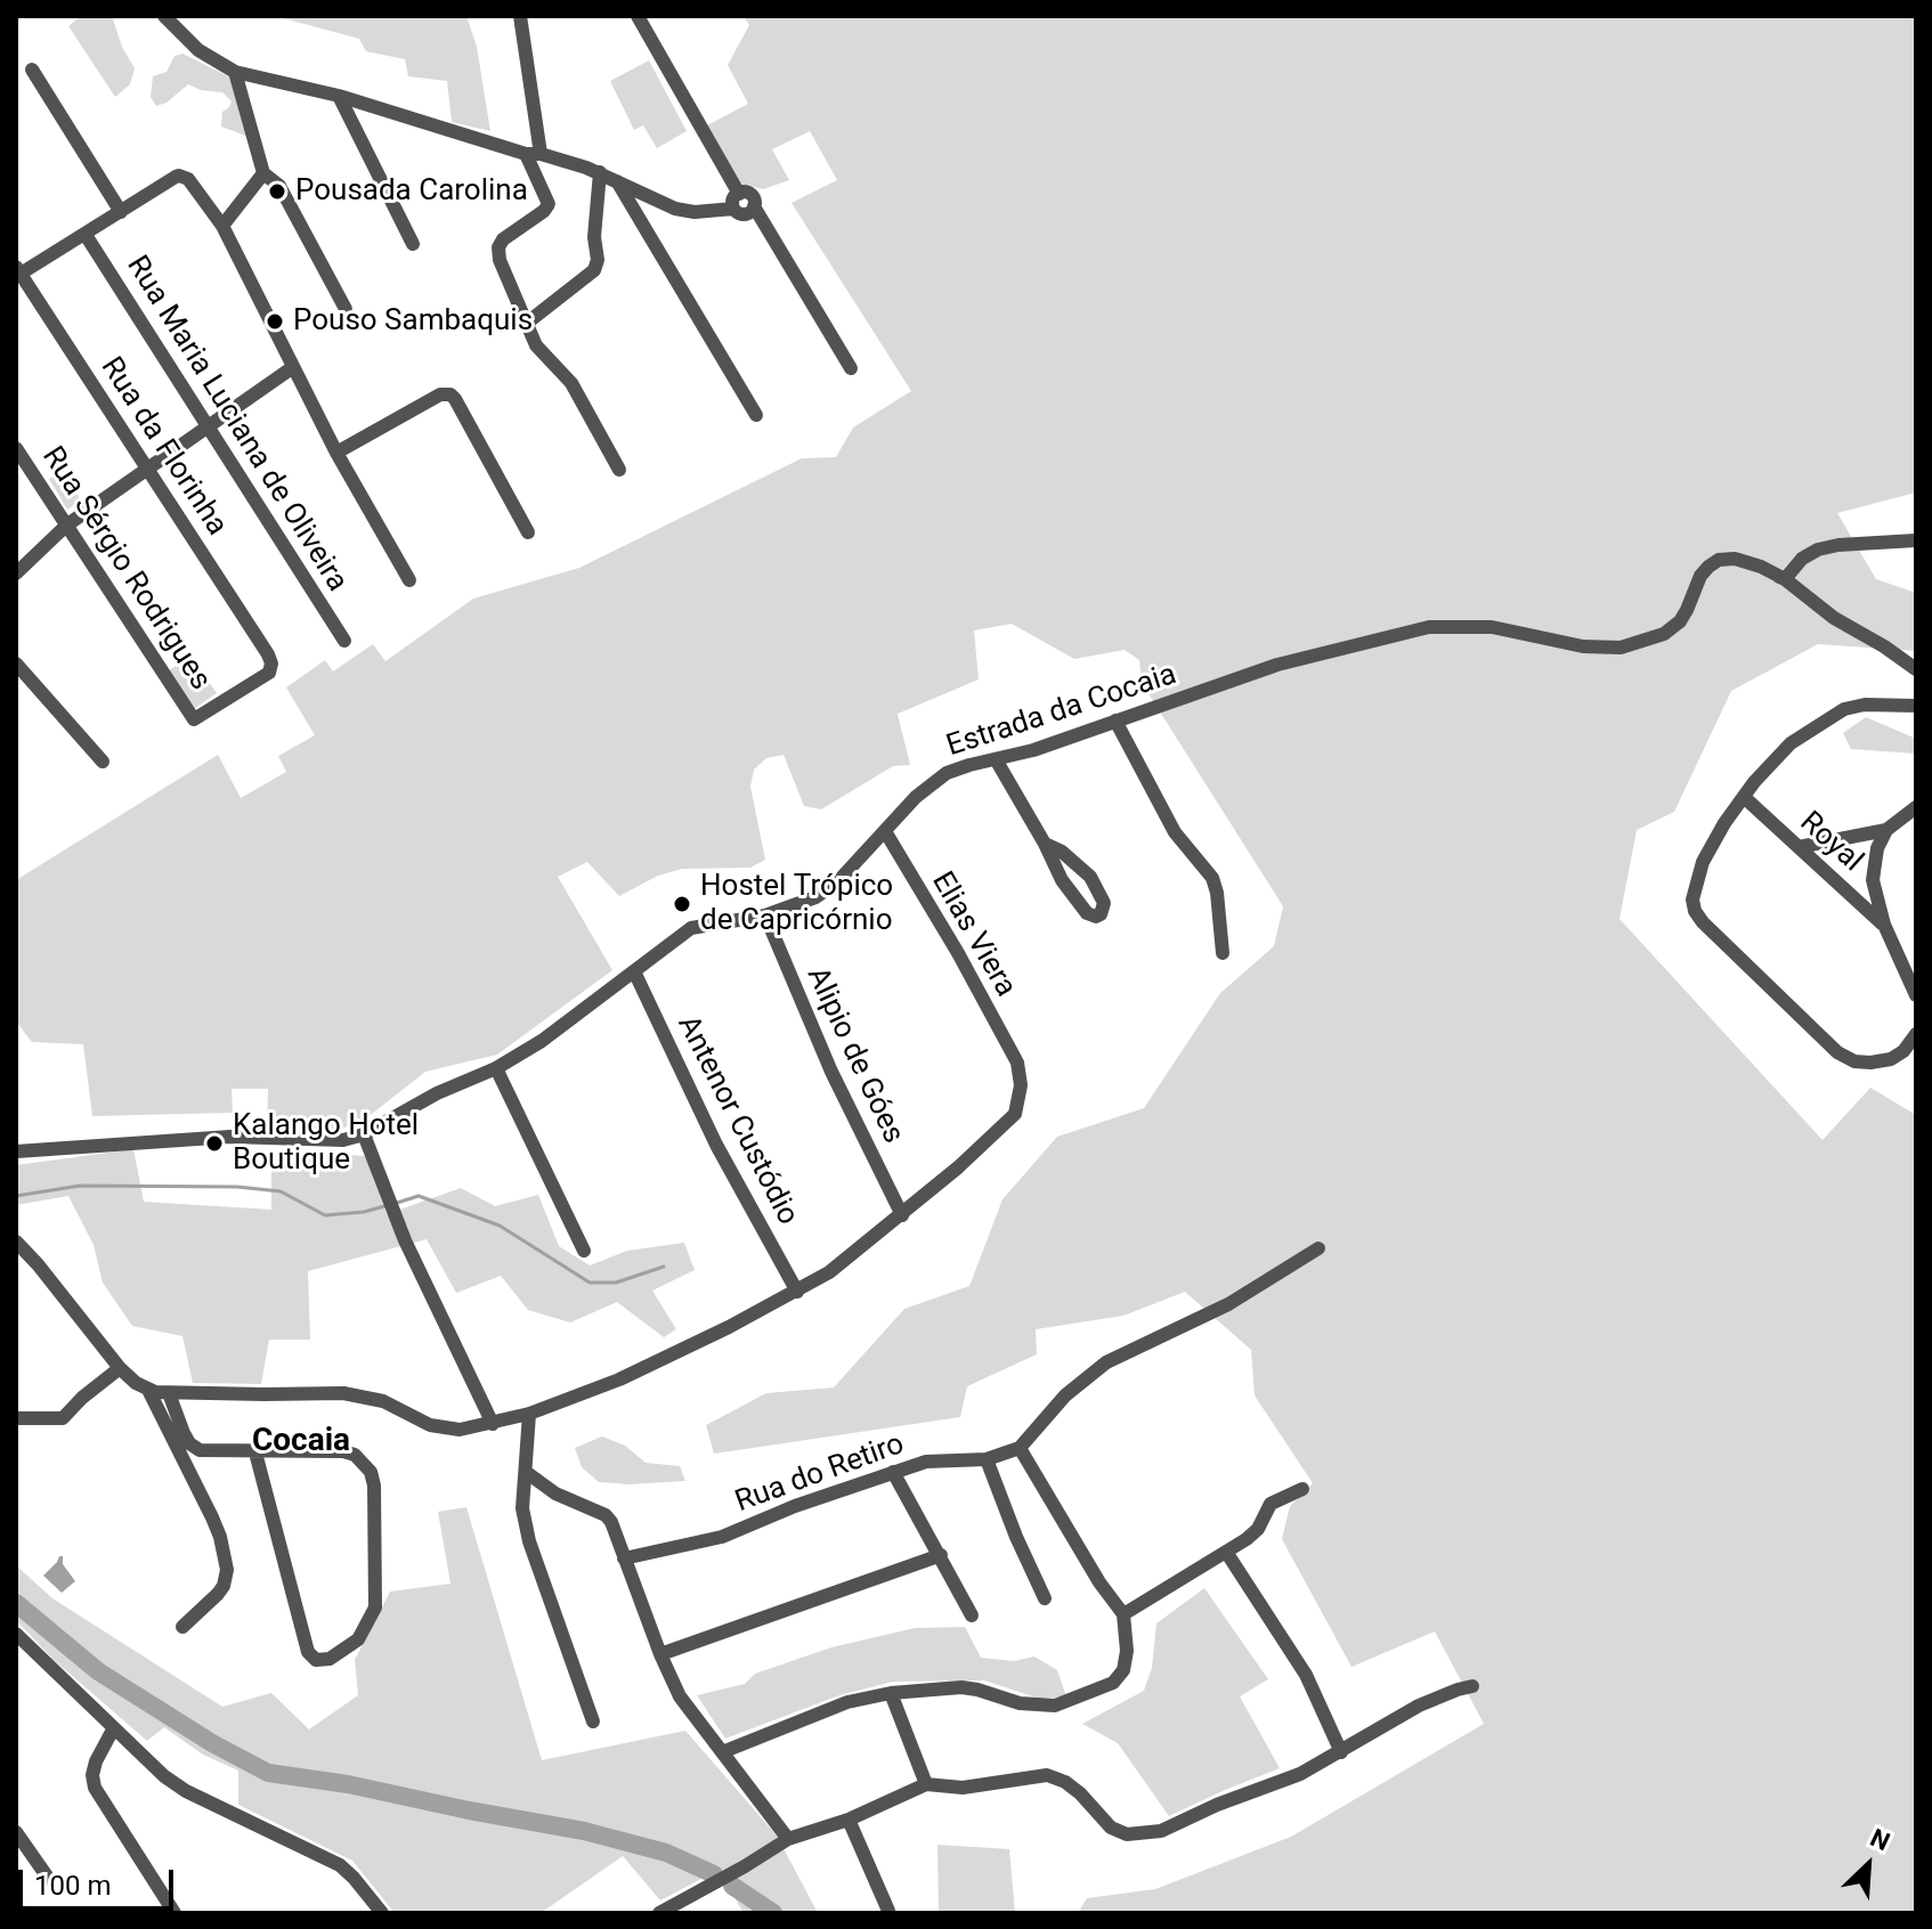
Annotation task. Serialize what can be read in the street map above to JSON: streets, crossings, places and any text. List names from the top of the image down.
{
  "streets": {
    "street": [
      "Rua Maria Luciana de Oliveira",
      "Rua da Florinha",
      "Rua Sérgio Rodrigues",
      "Estrada da Cocaia",
      "Royal",
      "Alipio de Góes",
      "Antenor Custódio",
      "Rua do Retiro"
    ]
  },
  "crossings": [
    ["Rua da Florinha", "Rua Sérgio Rodrigues"],
    ["Estrada da Cocaia", "Alipio de Góes"],
    ["Estrada da Cocaia", "Antenor Custódio"]
  ],
  "districts": ["Cocaia"],
  "places": [
    "Pousada Carolina",
    "Pouso Sambaquis",
    "Hostel Trópico de Capricórnio",
    "Kalango Hotel Boutique"
  ],
  "scale_bar": "100 m",
  "north": "top right"
}
